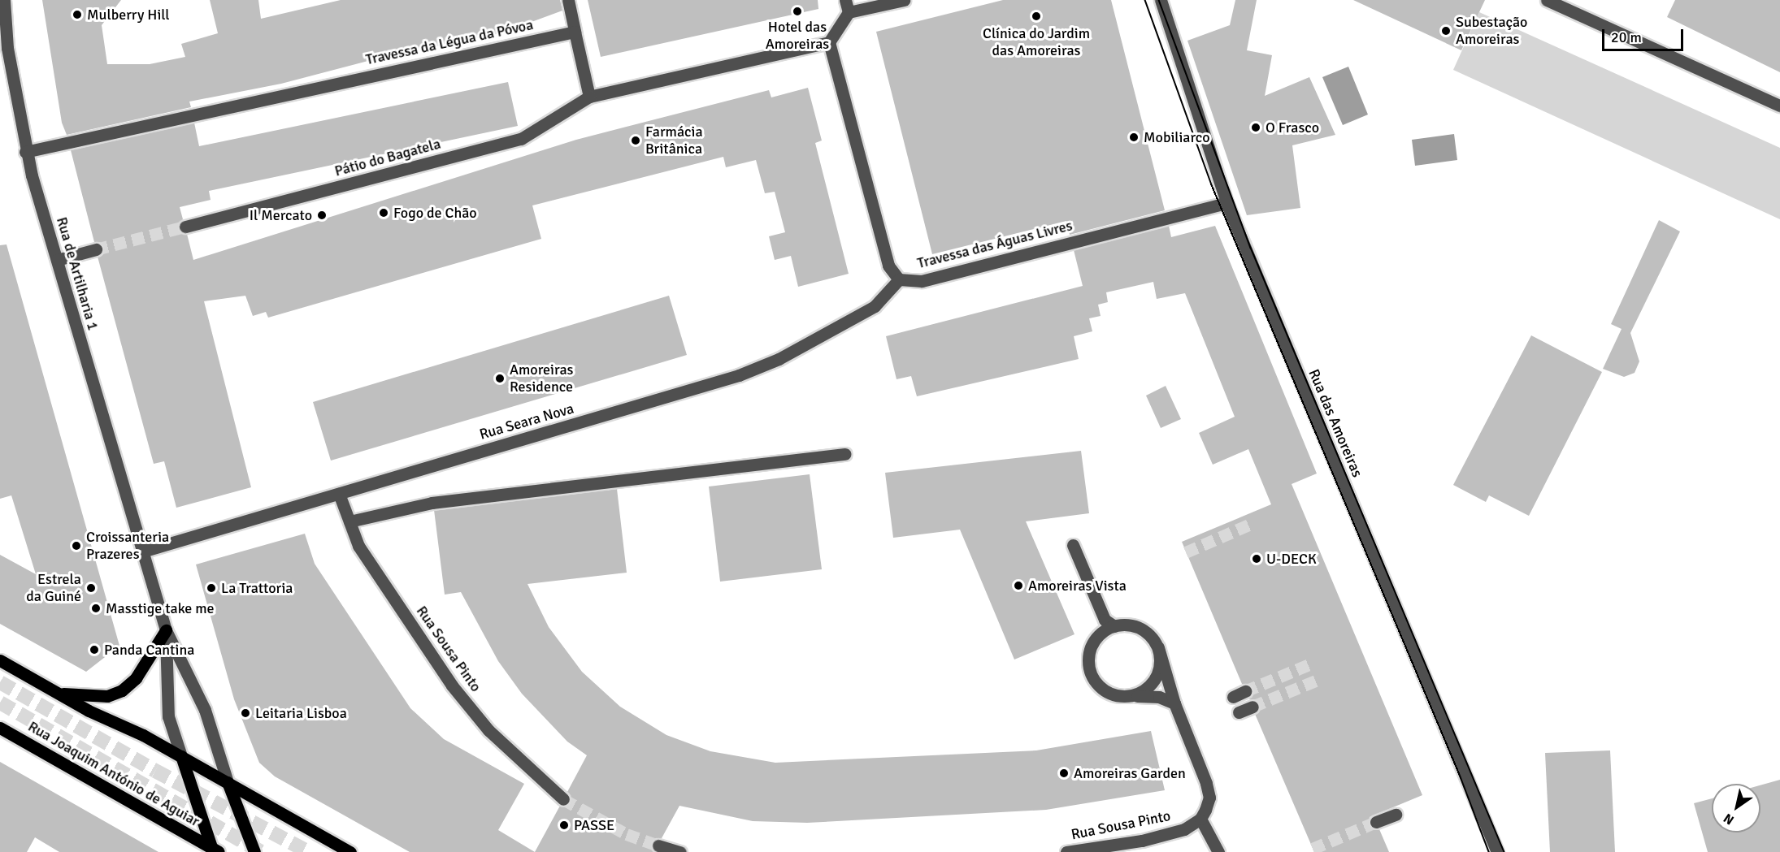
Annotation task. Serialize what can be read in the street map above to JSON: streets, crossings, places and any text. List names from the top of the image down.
{
  "streets": {
    "main road": ["Rua Joaquim António de Aguiar"],
    "street": [
      "Travessa da Légua da Póvoa",
      "Pátio do Bagatela",
      "Travessa das Águas Livres",
      "Rua de Artilharia 1",
      "Rua Seara Nova",
      "Rua das Amoreiras",
      "Rua Sousa Pinto"
    ]
  },
  "crossings": [
    ["Travessa da Légua da Póvoa", "Rua de Artilharia 1"],
    ["Travessa das Águas Livres", "Rua Seara Nova"],
    ["Travessa das Águas Livres", "Rua das Amoreiras"],
    ["Rua de Artilharia 1", "Rua Seara Nova"],
    ["Rua Seara Nova", "Rua Sousa Pinto"]
  ],
  "places": [
    "Hotel das Amoreiras",
    "Mulberry Hill",
    "Clínica do Jardim das Amoreiras",
    "Subestação Amoreiras",
    "O Frasco",
    "Mobiliarco",
    "Farmácia Britânica",
    "Fogo de Chão",
    "Il Mercato",
    "Amoreiras Residence",
    "Croissanteria Prazeres",
    "U-DECK",
    "Amoreiras Vista",
    "Estrela da Guiné",
    "La Trattoria",
    "Masstige take me",
    "Panda Cantina",
    "Leitaria Lisboa",
    "Amoreiras Garden",
    "PASSE"
  ],
  "scale_bar": "20 m",
  "north": "bottom left"
}
